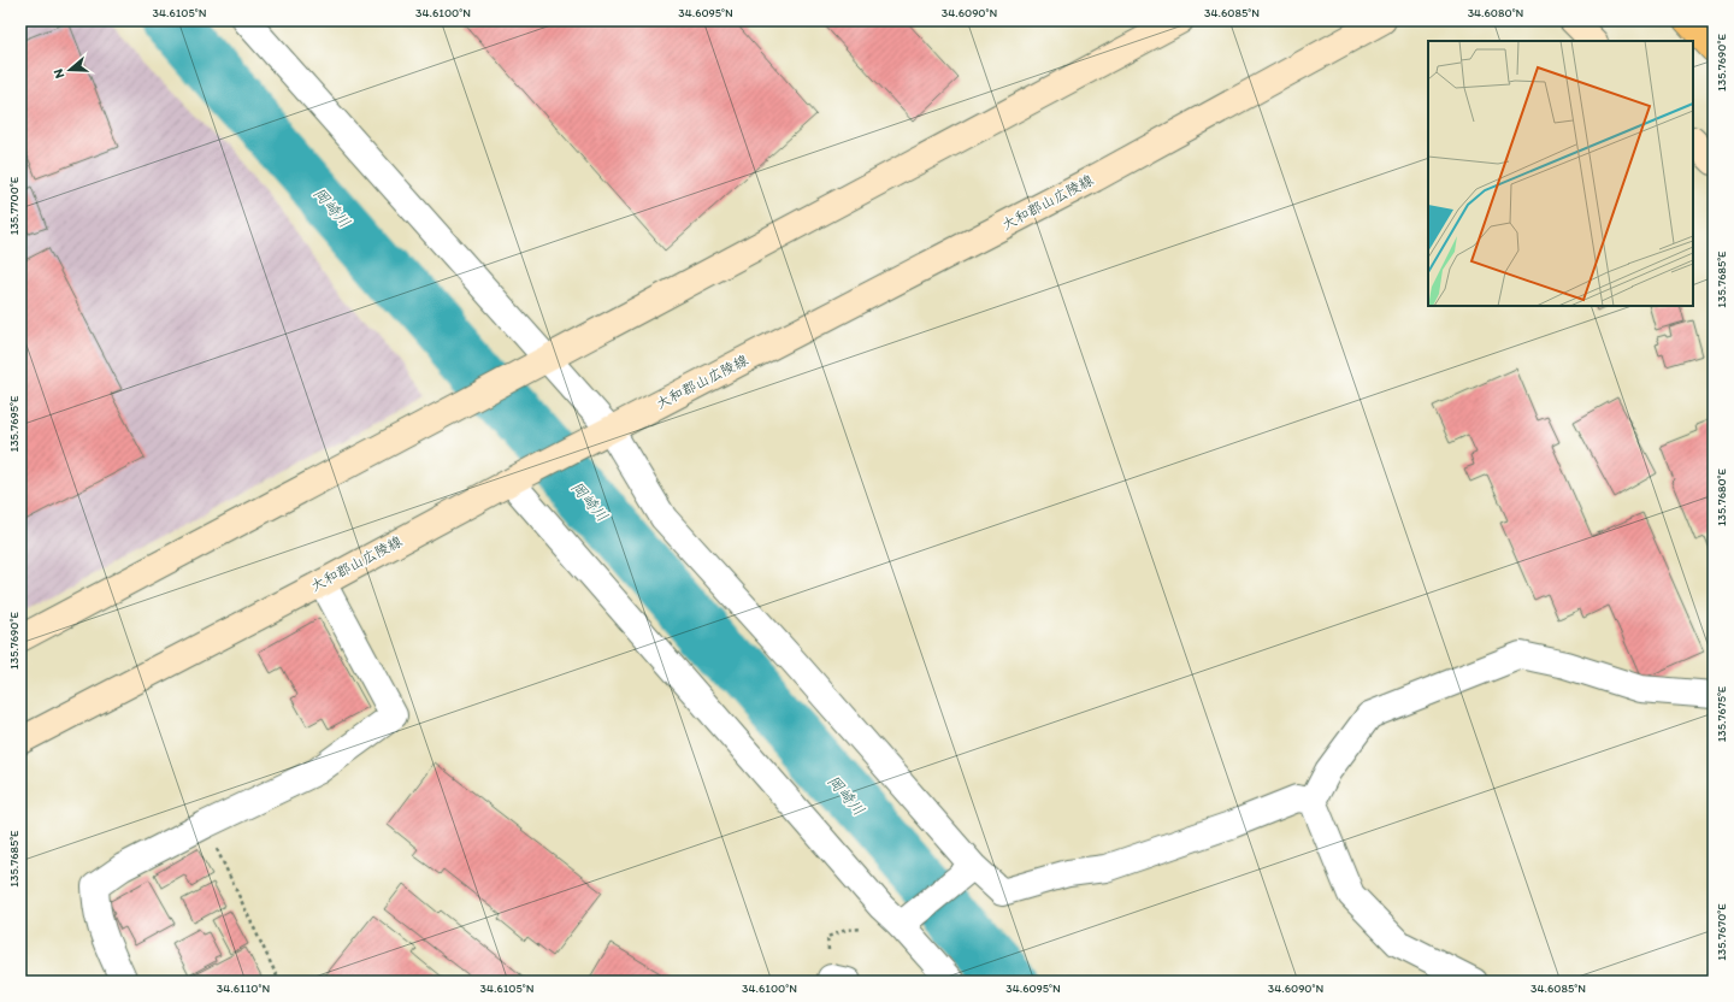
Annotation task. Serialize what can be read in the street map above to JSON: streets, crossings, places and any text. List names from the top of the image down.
{
  "streets": {
    "main road": ["大和郡山広陵線"]
  },
  "water": ["岡崎川"],
  "north": "left",
  "coordinates": [
    "34.6105°N",
    "34.6100°N",
    "34.6095°N",
    "34.6090°N",
    "34.6085°N",
    "34.6080°N",
    "135.7690°E",
    "135.7700°E",
    "135.7685°E",
    "135.7695°E",
    "135.7680°E",
    "135.7675°E",
    "135.7670°E",
    "34.6110°N"
  ]
}
